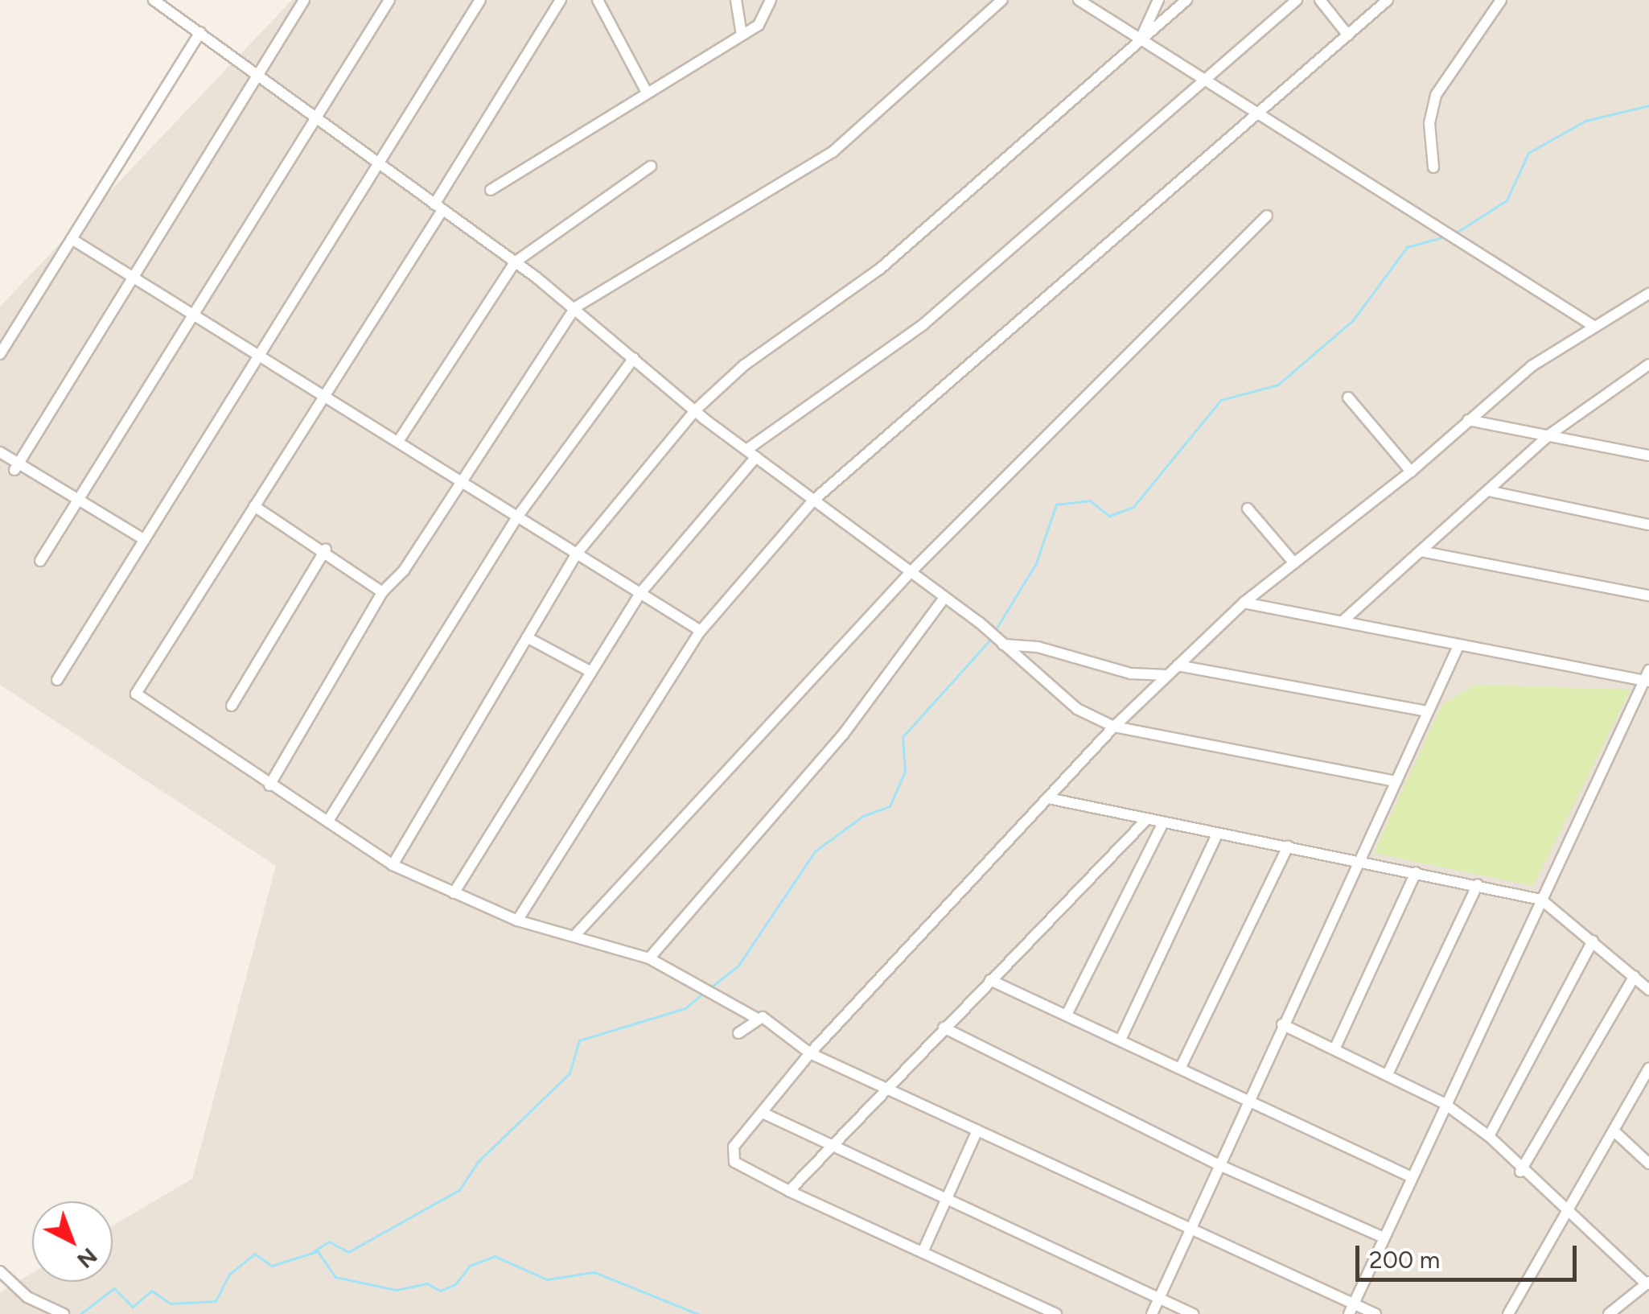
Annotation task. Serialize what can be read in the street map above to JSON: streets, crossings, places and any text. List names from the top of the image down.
{
  "scale_bar": "200 m",
  "north": "bottom right"
}
